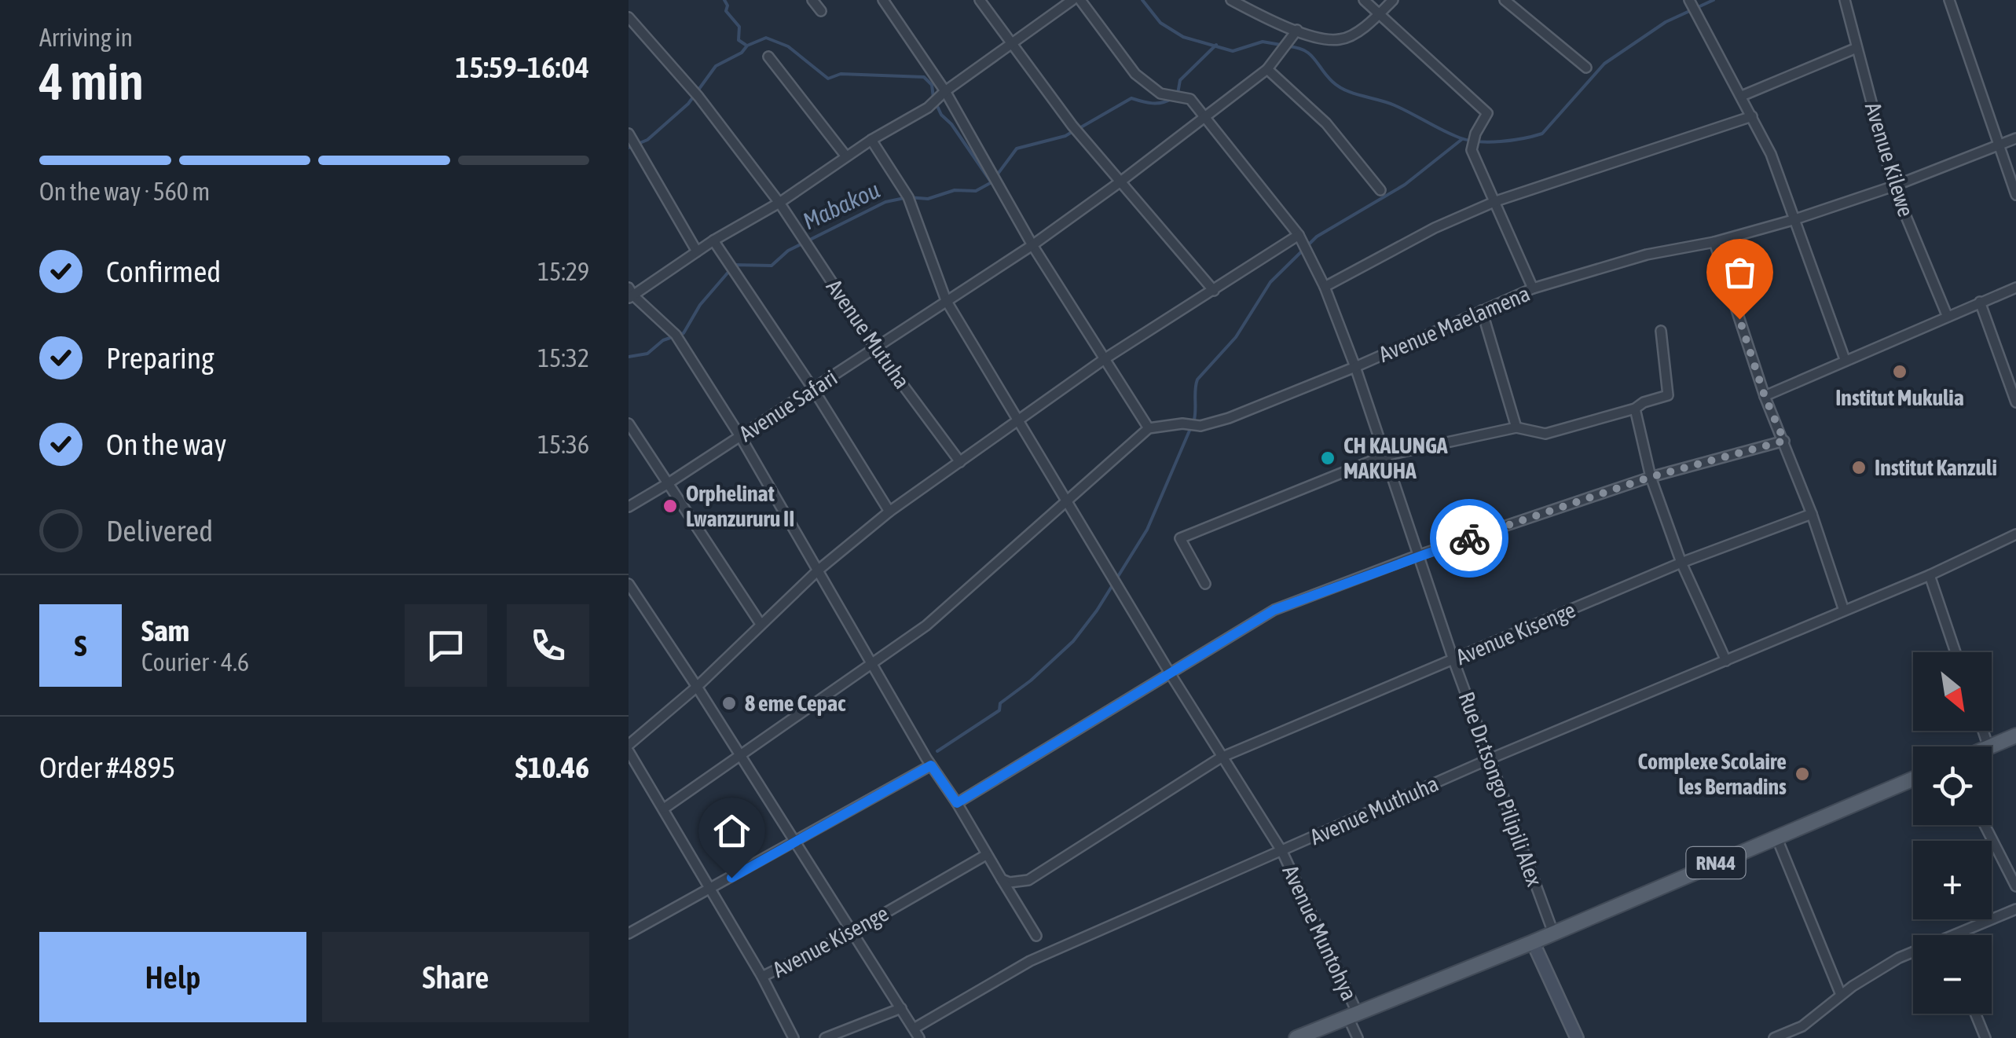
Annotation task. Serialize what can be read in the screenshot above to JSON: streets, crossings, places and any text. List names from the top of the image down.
{
  "streets": {
    "main road": ["RN44"],
    "street": [
      "Avenue Kilewe",
      "Avenue Maelamena",
      "Avenue Mutuha",
      "Avenue Safari",
      "Avenue Kisenge",
      "Rue Dr.tsongo Pilipili Alex",
      "Avenue Muthuha",
      "Avenue Muntohya"
    ]
  },
  "crossings": [
    ["Avenue Maelamena", "Rue Dr.tsongo Pilipili Alex"],
    ["Avenue Mutuha", "Avenue Safari"],
    ["Avenue Safari", "Rue Dr.tsongo Pilipili Alex"],
    ["Avenue Safari", "Avenue Muntohya"],
    ["Avenue Kisenge", "Rue Dr.tsongo Pilipili Alex"],
    ["Avenue Kisenge", "Avenue Muntohya"],
    ["Rue Dr.tsongo Pilipili Alex", "Avenue Muthuha"],
    ["Rue Dr.tsongo Pilipili Alex", "RN44"],
    ["Avenue Muthuha", "Avenue Muntohya"],
    ["RN44", "Avenue Muntohya"]
  ],
  "water": ["Mabakou"],
  "places": [
    "Institut Mukulia",
    "CH KALUNGA MAKUHA",
    "Institut Kanzuli",
    "Orphelinat Lwanzururu II",
    "8 eme Cepac",
    "Complexe Scolaire les Bernadins"
  ],
  "north": "bottom right",
  "page": {
    "heading": ["4 min", "Arriving in", "15:59–16:04"],
    "panel": [
      "Sam",
      "Courier · 4.6",
      "Order #4895",
      "$10.46"
    ],
    "bar": "On the way · 560 m",
    "list": [
      ["Confirmed", "15:29"],
      ["Preparing", "15:32"],
      ["On the way", "15:36"],
      "Delivered"
    ],
    "round": "S",
    "map_buttons": ["+", "−"],
    "buttons": ["Help", "Share"]
  }
}
